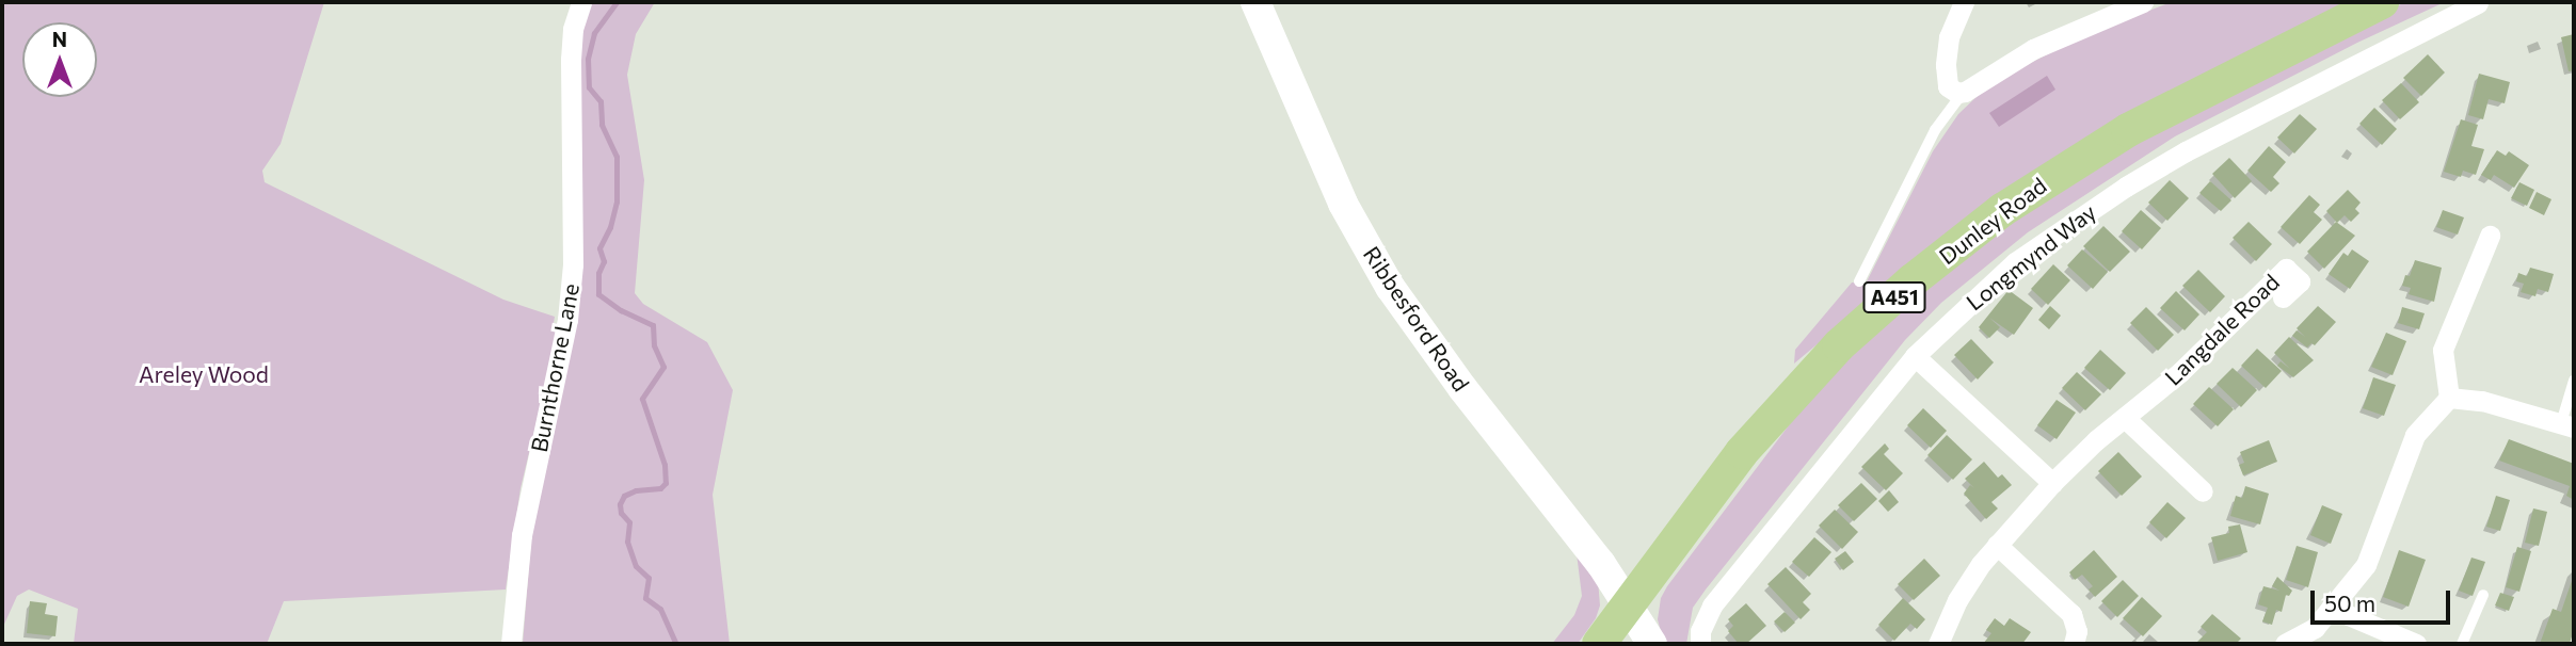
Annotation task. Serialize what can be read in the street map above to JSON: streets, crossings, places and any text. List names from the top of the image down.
{
  "streets": {
    "main road": ["Dunley Road", "A451", "Ribbesford Road"],
    "street": ["Longmynd Way", "Langdale Road", "Burnthorne Lane"]
  },
  "crossings": [
    ["Dunley Road", "Ribbesford Road"]
  ],
  "parks": ["Areley Wood"],
  "scale_bar": "50 m",
  "north": "top"
}
